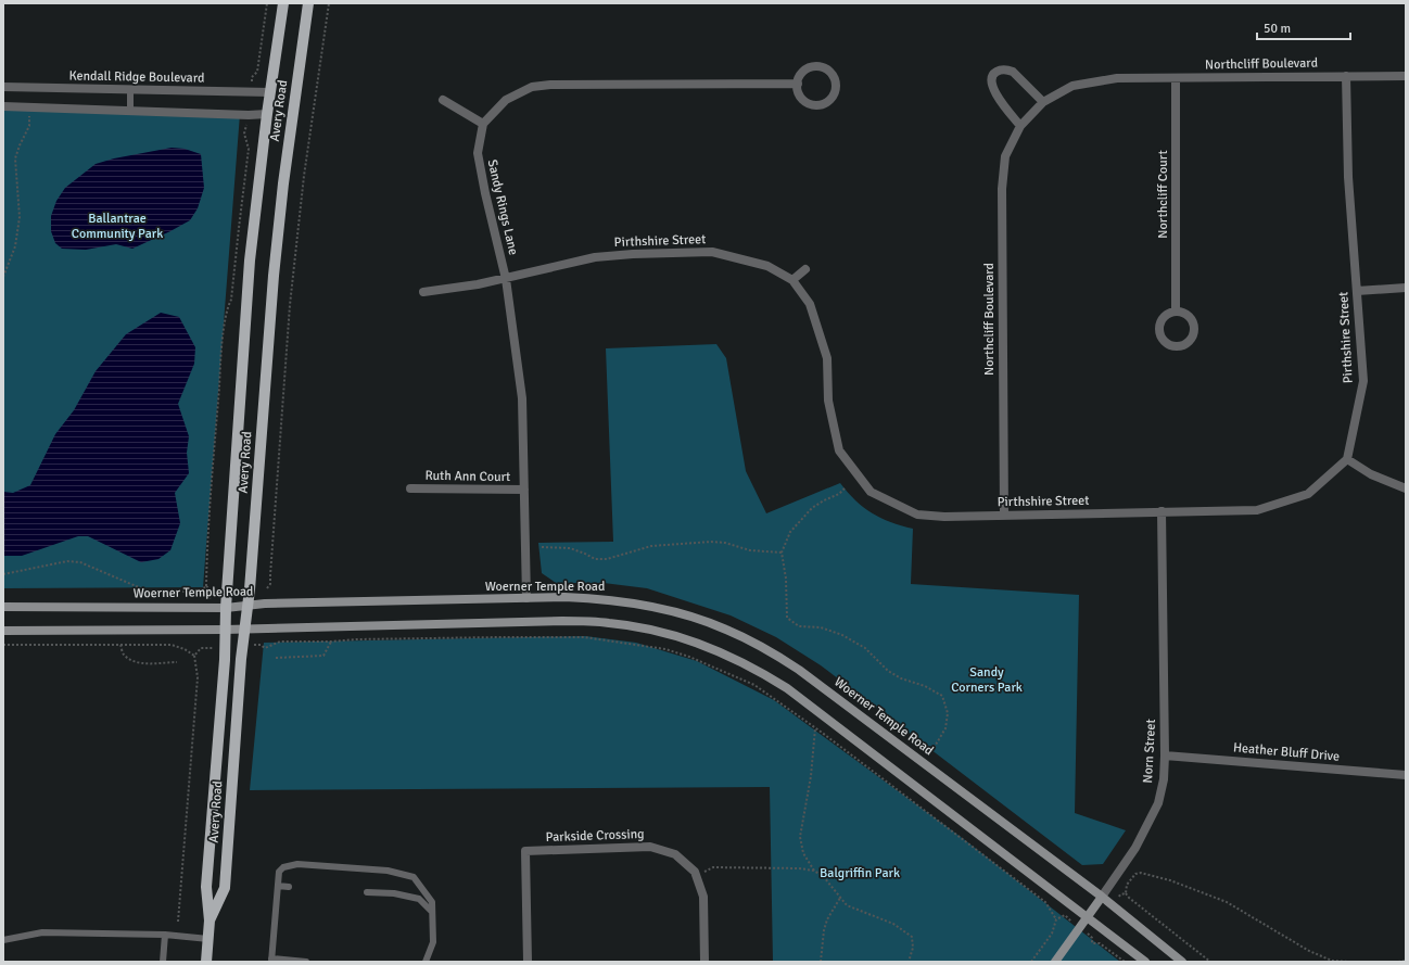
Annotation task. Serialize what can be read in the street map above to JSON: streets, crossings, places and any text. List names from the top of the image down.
{
  "streets": {
    "main road": ["Avery Road", "Woerner Temple Road", "Norn Street"],
    "street": [
      "Northcliff Boulevard",
      "Kendall Ridge Boulevard",
      "Northcliff Court",
      "Sandy Rings Lane",
      "Pirthshire Street",
      "Ruth Ann Court",
      "Heather Bluff Drive",
      "Parkside Crossing"
    ]
  },
  "crossings": [
    ["Northcliff Boulevard", "Northcliff Court"],
    ["Northcliff Boulevard", "Pirthshire Street"],
    ["Kendall Ridge Boulevard", "Avery Road"],
    ["Avery Road", "Woerner Temple Road"],
    ["Sandy Rings Lane", "Pirthshire Street"],
    ["Sandy Rings Lane", "Ruth Ann Court"],
    ["Sandy Rings Lane", "Woerner Temple Road"],
    ["Pirthshire Street", "Norn Street"],
    ["Woerner Temple Road", "Norn Street"],
    ["Norn Street", "Heather Bluff Drive"]
  ],
  "parks": ["Ballantrae Community Park", "Sandy Corners Park", "Balgriffin Park"],
  "scale_bar": "50 m"
}
